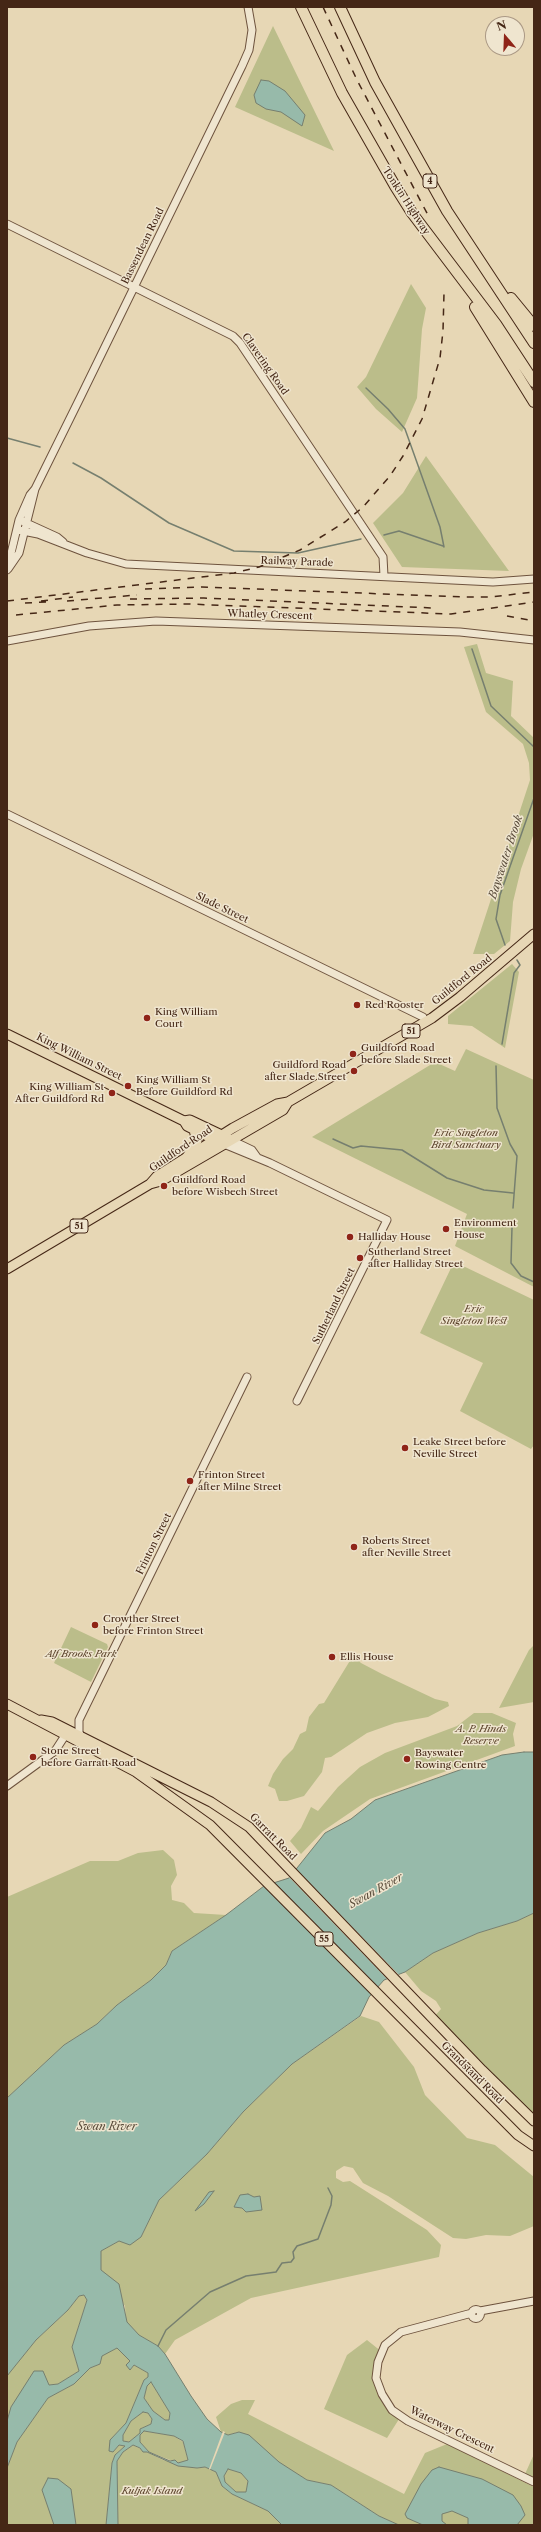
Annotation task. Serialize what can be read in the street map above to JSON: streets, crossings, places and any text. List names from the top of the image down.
{
  "streets": {
    "highway": ["4", "Tonkin Highway"],
    "main road": [
      "Guildford Road",
      "51",
      "King William Street",
      "Garratt Road",
      "55",
      "Grandstand Road"
    ],
    "street": [
      "Bassendean Road",
      "Clavering Road",
      "Railway Parade",
      "Whatley Crescent",
      "Slade Street",
      "Sutherland Street",
      "Frinton Street",
      "Waterway Crescent"
    ]
  },
  "crossings": [
    ["Bassendean Road", "Clavering Road"],
    ["Bassendean Road", "Railway Parade"],
    ["Clavering Road", "Railway Parade"],
    ["Slade Street", "Guildford Road"],
    ["Guildford Road", "King William Street"],
    ["King William Street", "Sutherland Street"],
    ["Garratt Road", "Grandstand Road"]
  ],
  "water": ["Bayswater Brook", "Swan River"],
  "parks": [
    "Eric Singleton Bird Sanctuary",
    "Eric Singleton West",
    "Alf Brooks Park",
    "A. P. Hinds Reserve",
    "Kuljak Island"
  ],
  "places": [
    "Red Rooster",
    "King William Court",
    "Guildford Road before Slade Street",
    "Guildford Road after Slade Street",
    "King William St Before Guildford Rd",
    "King William St After Guildford Rd",
    "Guildford Road before Wisbech Street",
    "Environment House",
    "Halliday House",
    "Sutherland Street after Halliday Street",
    "Leake Street before Neville Street",
    "Frinton Street after Milne Street",
    "Roberts Street after Neville Street",
    "Crowther Street before Frinton Street",
    "Ellis House",
    "Stone Street before Garratt Road",
    "Bayswater Rowing Centre"
  ],
  "north": "top"
}
